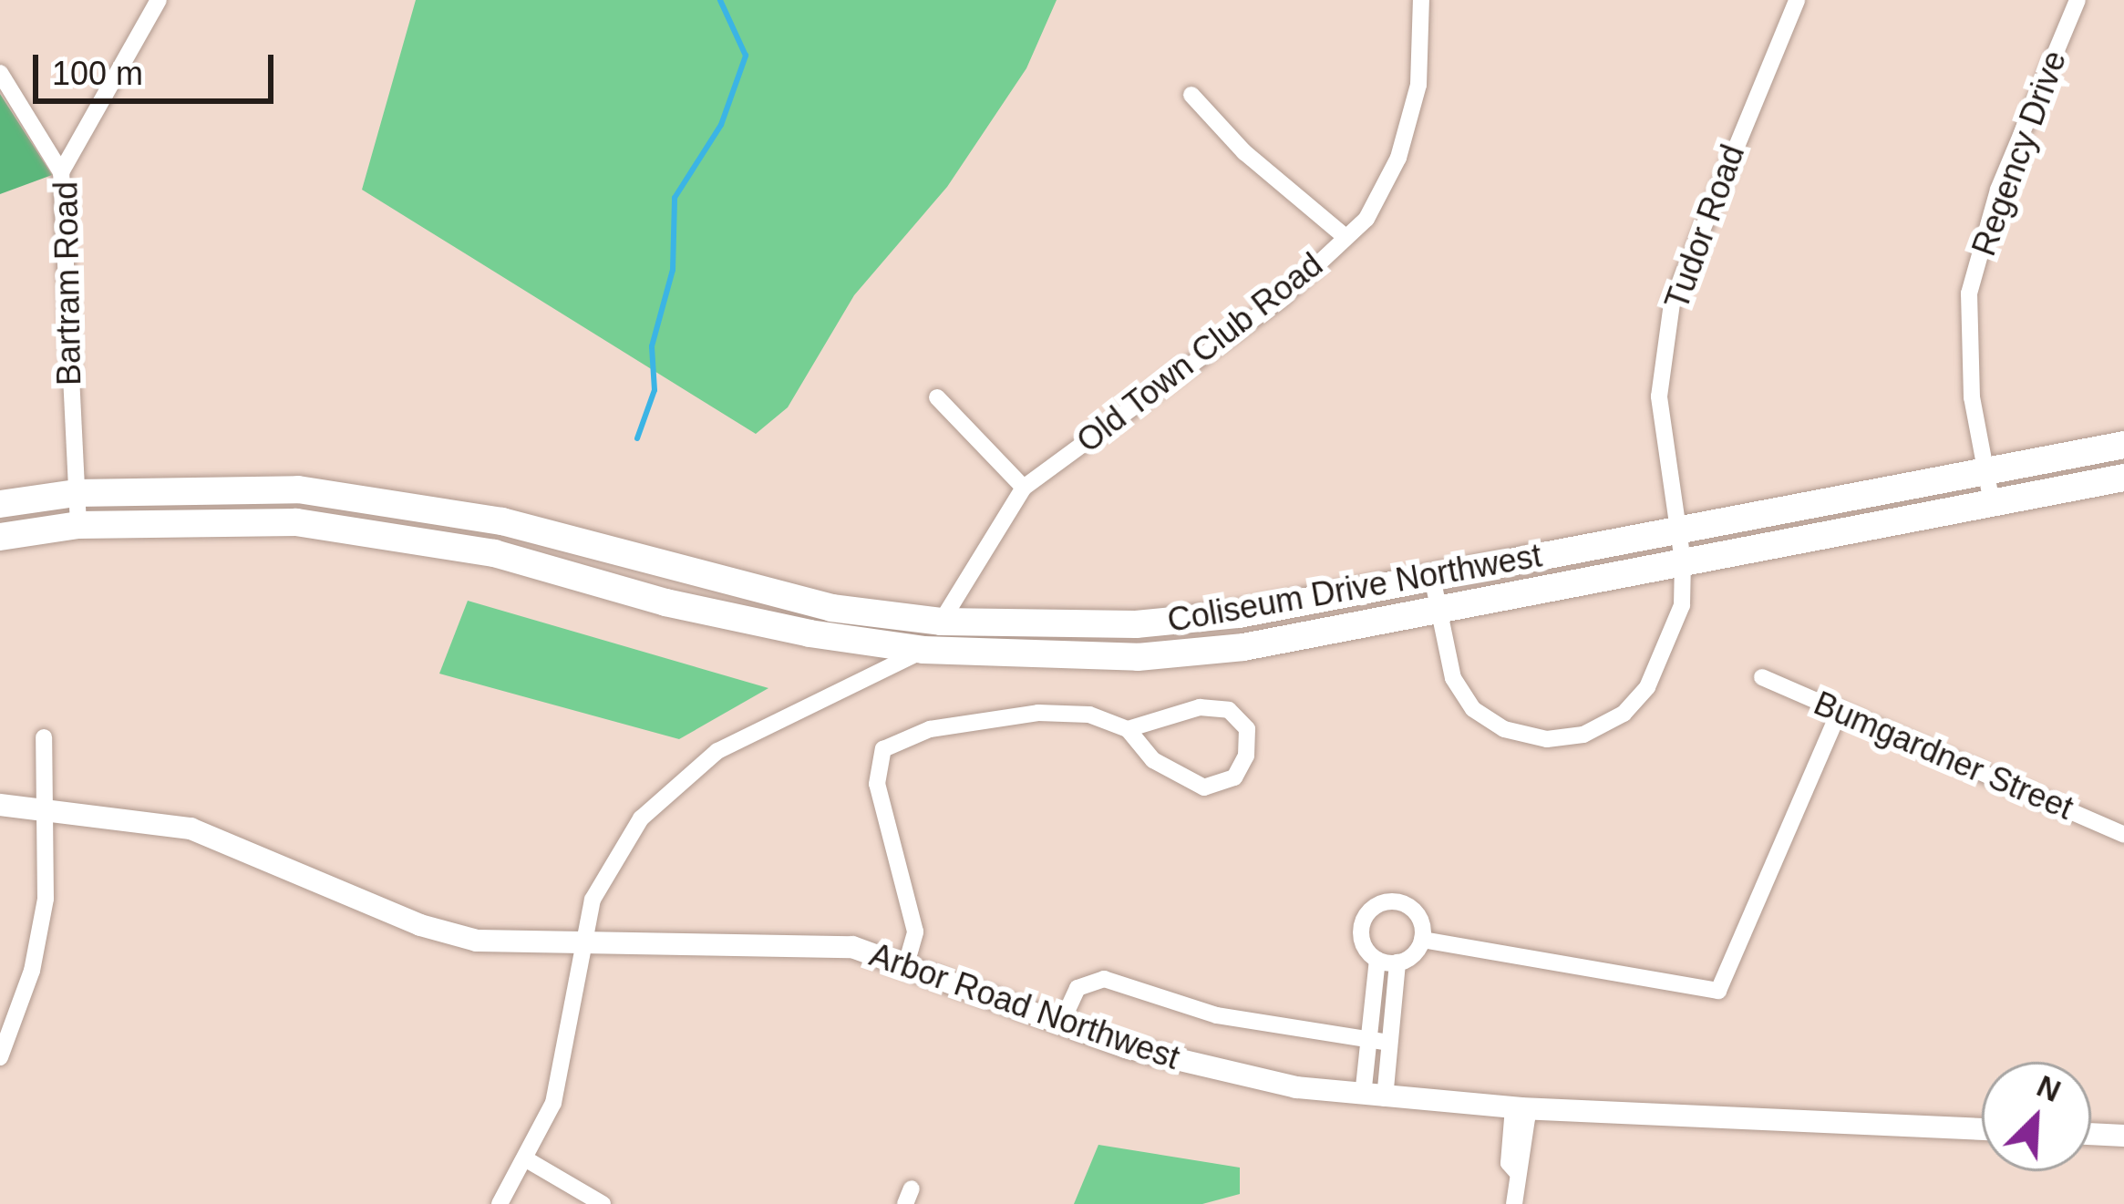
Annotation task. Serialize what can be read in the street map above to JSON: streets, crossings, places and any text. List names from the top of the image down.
{
  "streets": {
    "main road": ["Coliseum Drive Northwest"],
    "street": [
      "Regency Drive",
      "Tudor Road",
      "Bartram Road",
      "Old Town Club Road",
      "Bumgardner Street",
      "Arbor Road Northwest"
    ]
  },
  "crossings": [
    ["Regency Drive", "Coliseum Drive Northwest"],
    ["Tudor Road", "Coliseum Drive Northwest"],
    ["Bartram Road", "Coliseum Drive Northwest"],
    ["Old Town Club Road", "Coliseum Drive Northwest"]
  ],
  "scale_bar": "100 m",
  "north": "top right"
}
